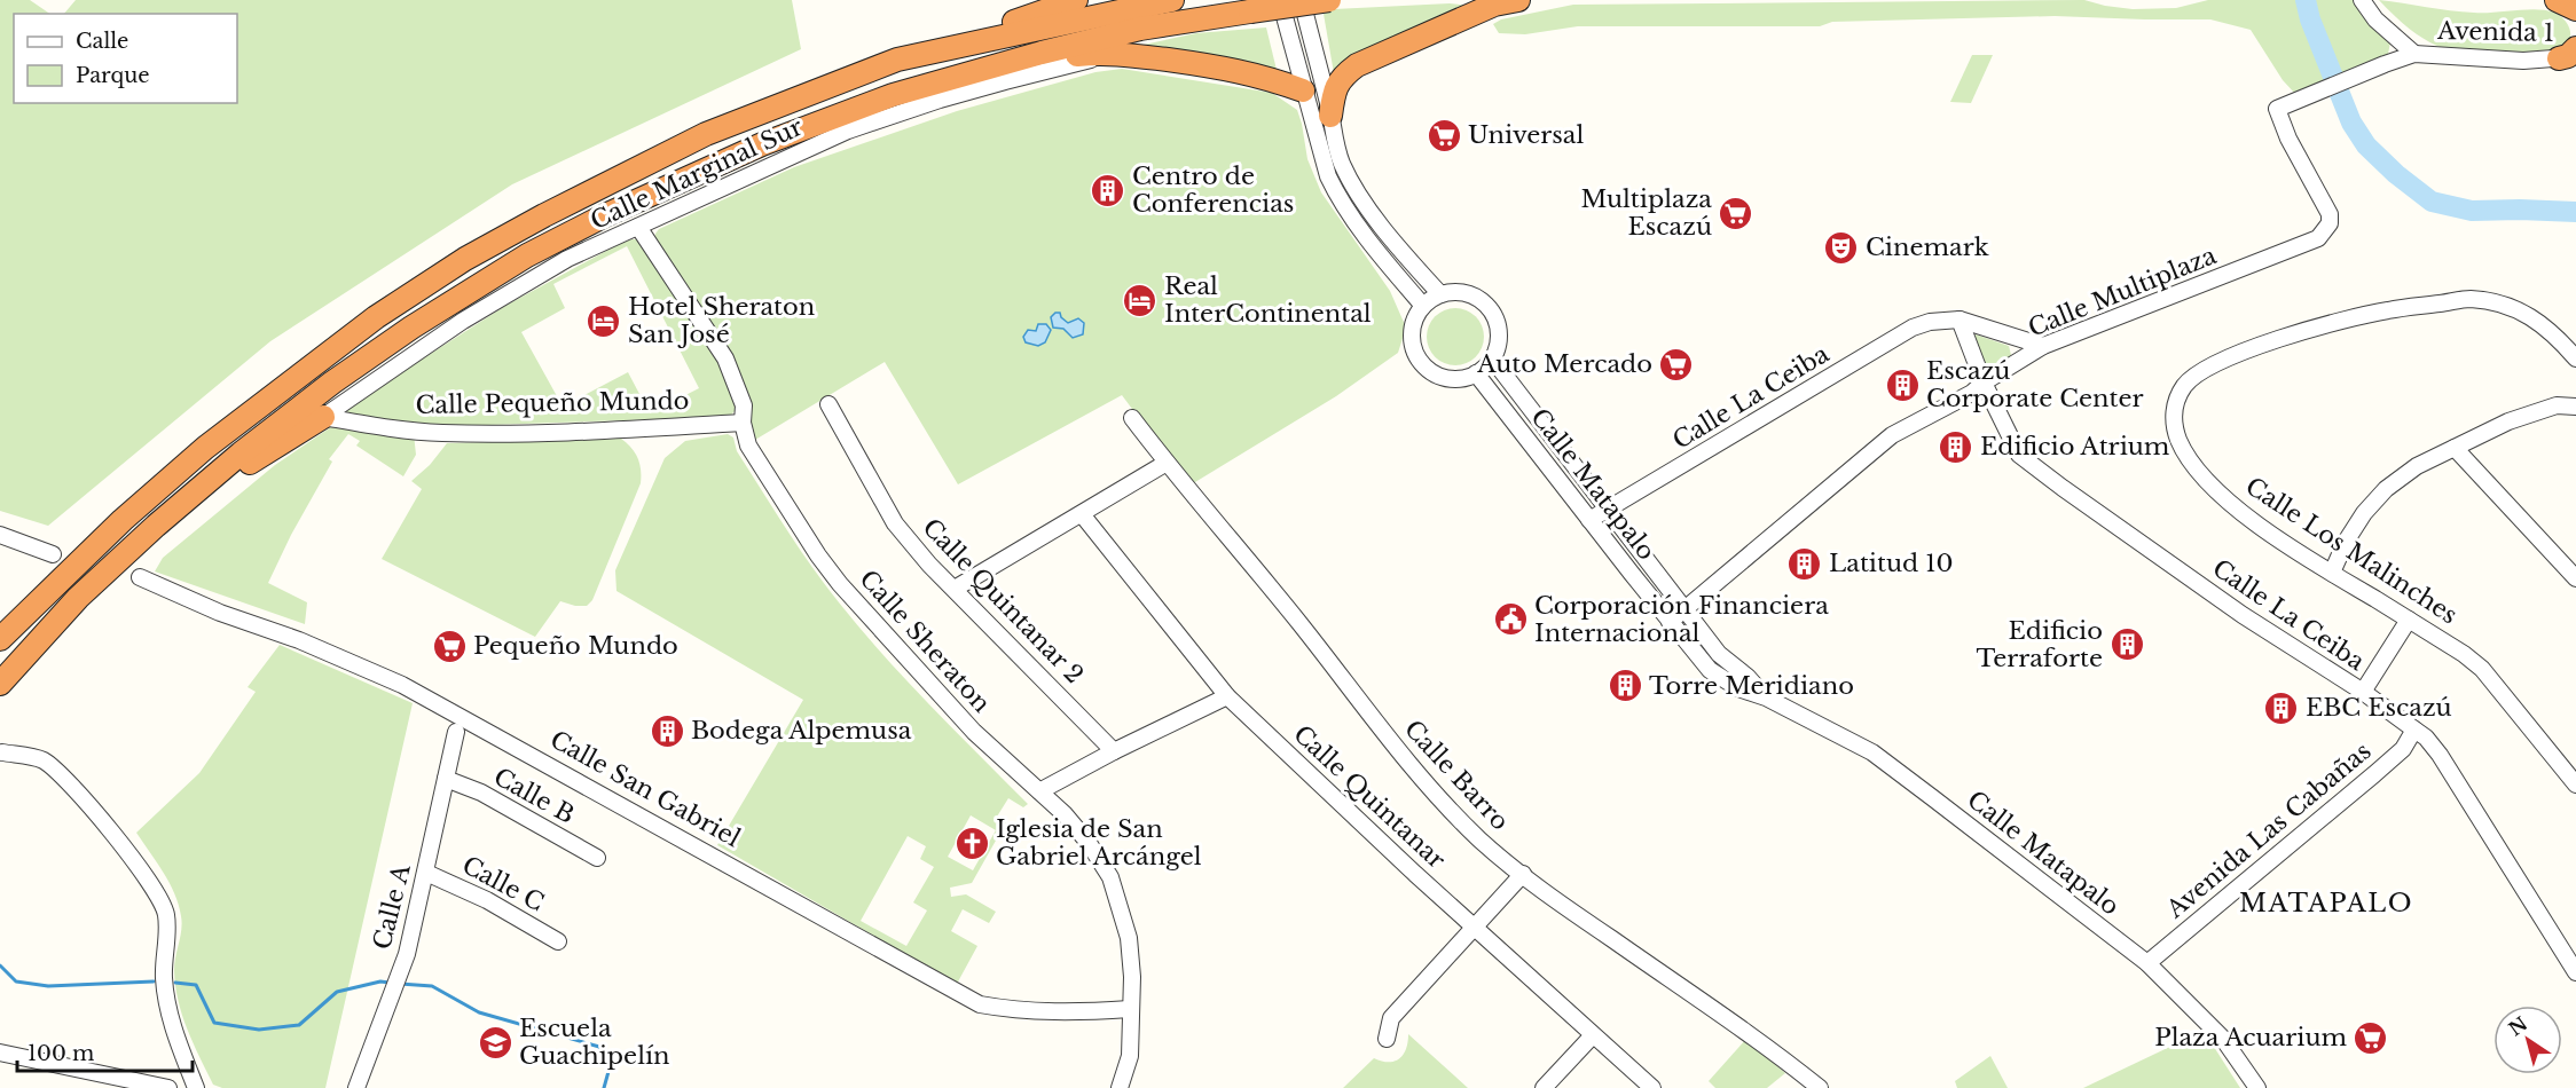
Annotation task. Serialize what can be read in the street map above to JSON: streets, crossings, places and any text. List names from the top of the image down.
{
  "streets": {
    "street": [
      "Avenida 1",
      "Calle Marginal Sur",
      "Calle Multiplaza",
      "Calle La Ceiba",
      "Calle Pequeño Mundo",
      "Calle Matapalo",
      "Calle Los Malinches",
      "Calle Quintanar 2",
      "Calle Sheraton",
      "Calle Barro",
      "Calle San Gabriel",
      "Calle B",
      "Calle Quintanar",
      "Avenida Las Cabañas",
      "Calle C",
      "Calle A"
    ]
  },
  "crossings": [
    ["Avenida 1", "Calle Multiplaza"],
    ["Calle Marginal Sur", "Calle Pequeño Mundo"],
    ["Calle Marginal Sur", "Calle Sheraton"],
    ["Calle Multiplaza", "Calle La Ceiba"],
    ["Calle Multiplaza", "Calle Matapalo"],
    ["Calle La Ceiba", "Calle Matapalo"],
    ["Calle La Ceiba", "Avenida Las Cabañas"],
    ["Calle Pequeño Mundo", "Calle Sheraton"],
    ["Calle Matapalo", "Avenida Las Cabañas"],
    ["Calle Sheraton", "Calle San Gabriel"],
    ["Calle B", "Calle A"],
    ["Calle C", "Calle A"]
  ],
  "districts": ["MATAPALO"],
  "places": {
    "supermarket": [
      "Universal",
      "Multiplaza Escazú",
      "Auto Mercado",
      "Pequeño Mundo",
      "Plaza Acuarium"
    ],
    "building": [
      "Centro de Conferencias",
      "Escazú Corporate Center",
      "Edificio Atrium",
      "Latitud 10",
      "Edificio Terraforte",
      "Torre Meridiano",
      "EBC Escazú",
      "Bodega Alpemusa"
    ],
    "theatre": ["Cinemark"],
    "hotel": ["Real InterContinental", "Hotel Sheraton San José"],
    "public building": ["Corporación Financiera Internacional"],
    "church": ["Iglesia de San Gabriel Arcángel"],
    "school or university": ["Escuela Guachipelín"]
  },
  "legend": ["Calle", "Parque"],
  "scale_bar": "100 m",
  "north": "top left"
}
